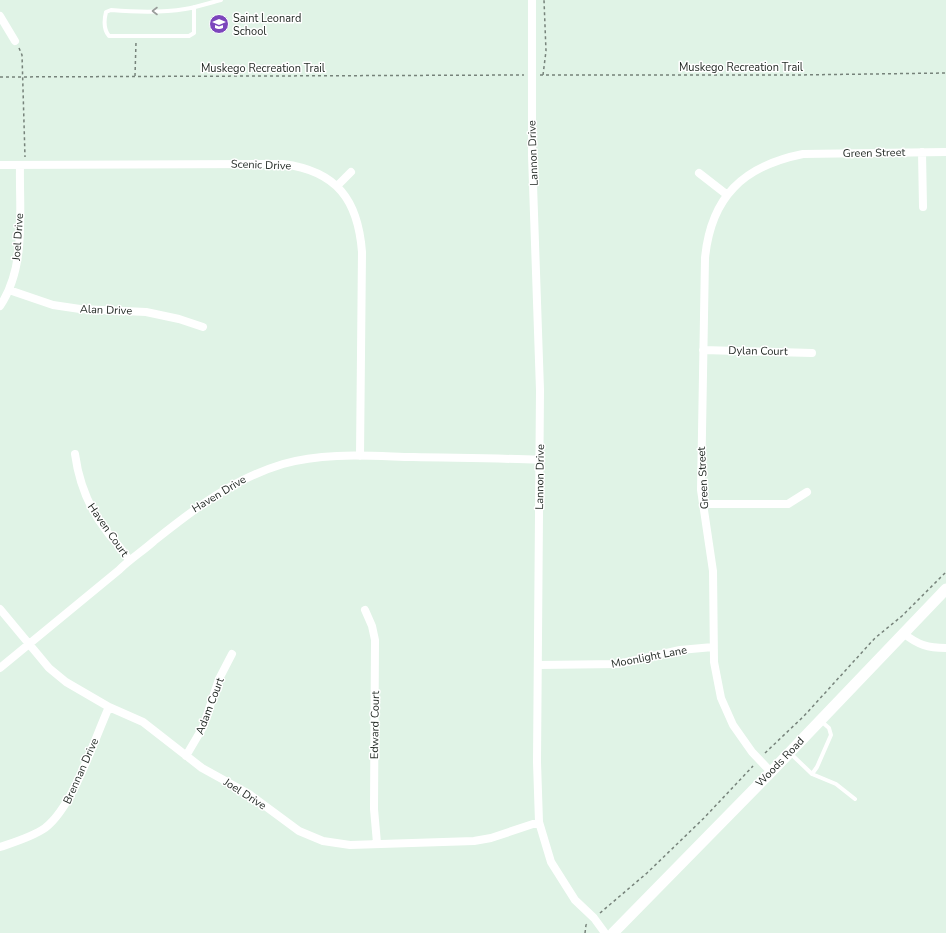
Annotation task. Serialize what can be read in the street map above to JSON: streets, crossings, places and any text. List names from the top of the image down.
{
  "streets": {
    "street": [
      "Lannon Drive",
      "Green Street",
      "Scenic Drive",
      "Joel Drive",
      "Alan Drive",
      "Dylan Court",
      "Haven Drive",
      "Haven Court",
      "Moonlight Lane",
      "Adam Court",
      "Edward Court",
      "Woods Road",
      "Brennan Drive"
    ],
    "path": ["Muskego Recreation Trail"]
  },
  "crossings": [
    ["Lannon Drive", "Joel Drive"],
    ["Lannon Drive", "Haven Drive"],
    ["Lannon Drive", "Moonlight Lane"],
    ["Green Street", "Dylan Court"],
    ["Green Street", "Moonlight Lane"],
    ["Green Street", "Woods Road"],
    ["Scenic Drive", "Joel Drive"],
    ["Scenic Drive", "Haven Drive"],
    ["Joel Drive", "Alan Drive"],
    ["Joel Drive", "Haven Drive"],
    ["Joel Drive", "Adam Court"],
    ["Joel Drive", "Edward Court"],
    ["Joel Drive", "Brennan Drive"],
    ["Haven Drive", "Haven Court"]
  ],
  "places": {
    "school or university": ["Saint Leonard School"]
  }
}
